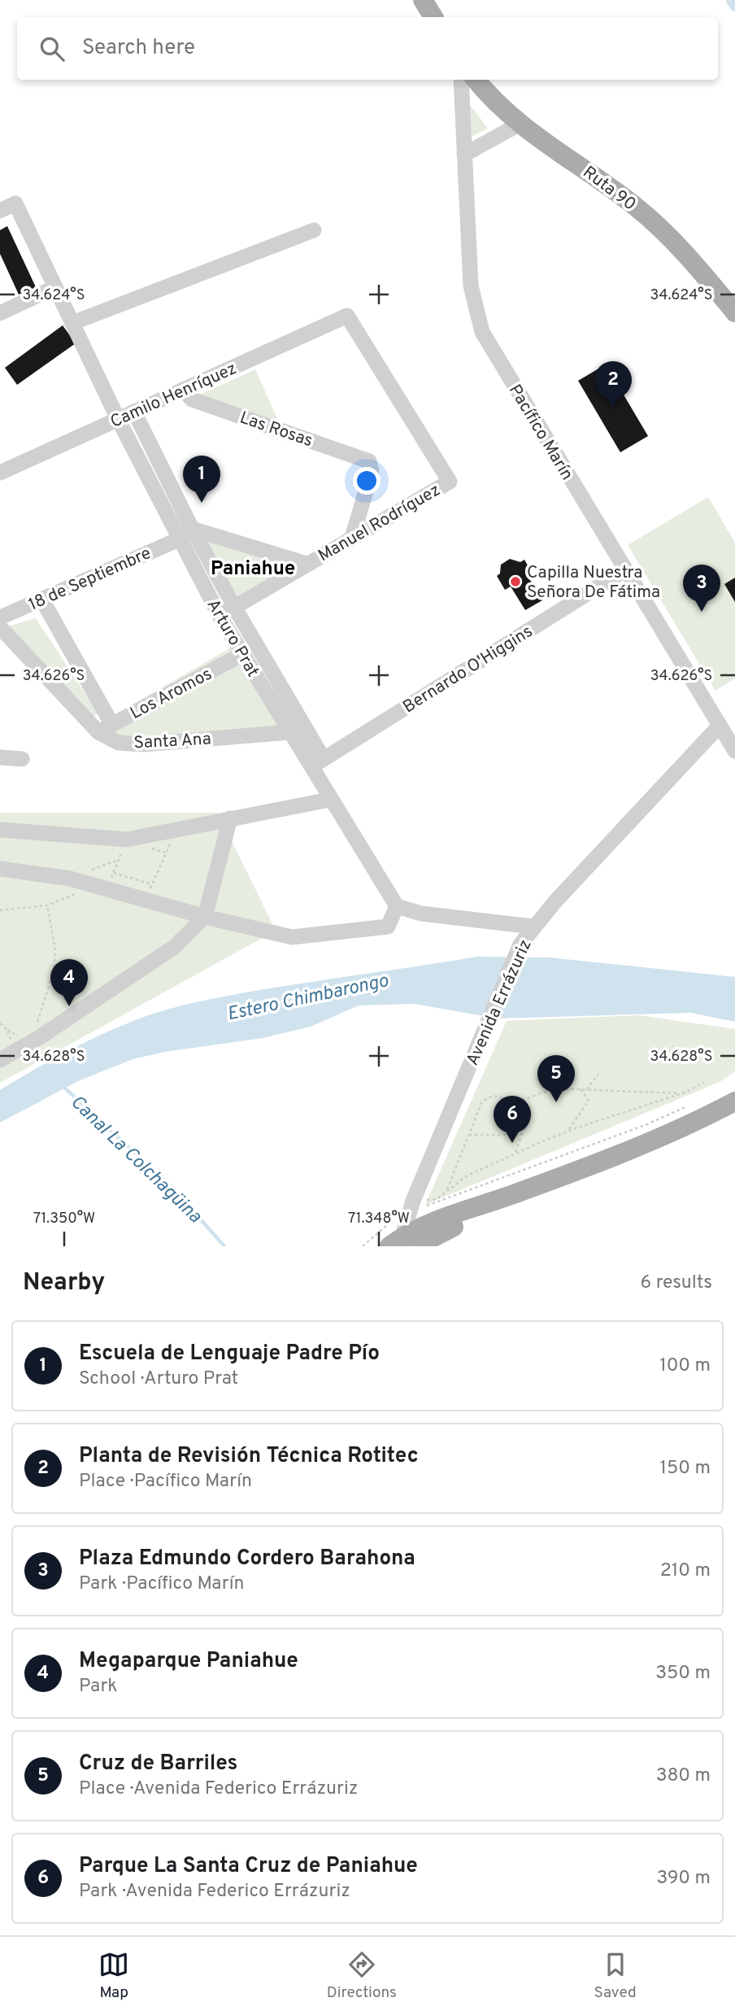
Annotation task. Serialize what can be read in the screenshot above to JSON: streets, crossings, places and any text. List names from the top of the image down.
{
  "streets": {
    "main road": ["Ruta 90"],
    "street": [
      "Camilo Henríquez",
      "Las Rosas",
      "Pacífico Marín",
      "Manuel Rodríguez",
      "18 de Septiembre",
      "Arturo Prat",
      "Bernardo O'Higgins",
      "Los Aromos",
      "Santa Ana",
      "Avenida Errázuriz"
    ]
  },
  "crossings": [
    ["Camilo Henríquez", "Las Rosas"],
    ["Camilo Henríquez", "Manuel Rodríguez"],
    ["Camilo Henríquez", "Arturo Prat"],
    ["Las Rosas", "Manuel Rodríguez"],
    ["Pacífico Marín", "Bernardo O'Higgins"],
    ["Pacífico Marín", "Avenida Errázuriz"],
    ["Manuel Rodríguez", "Arturo Prat"],
    ["18 de Septiembre", "Arturo Prat"],
    ["Arturo Prat", "Bernardo O'Higgins"],
    ["Arturo Prat", "Los Aromos"],
    ["Arturo Prat", "Santa Ana"],
    ["Los Aromos", "Santa Ana"]
  ],
  "districts": ["Paniahue"],
  "water": ["Estero Chimbarongo", "Canal La Colchagüina"],
  "places": ["Capilla Nuestra Señora De Fátima"],
  "page": {
    "search": "Search here",
    "pins": [
      "2",
      "1",
      "3",
      "4",
      "5",
      "6"
    ],
    "heading": ["Nearby", "6 results"],
    "list": [
      {
        "mark": "1",
        "name": "Escuela de Lenguaje Padre Pío",
        "note": "School · Arturo Prat",
        "value": "100 m"
      },
      {
        "mark": "2",
        "name": "Planta de Revisión Técnica Rotitec",
        "note": "Place · Pacífico Marín",
        "value": "150 m"
      },
      {
        "mark": "3",
        "name": "Plaza Edmundo Cordero Barahona",
        "note": "Park · Pacífico Marín",
        "value": "210 m"
      },
      {
        "mark": "4",
        "name": "Megaparque Paniahue",
        "note": "Park",
        "value": "350 m"
      },
      {
        "mark": "5",
        "name": "Cruz de Barriles",
        "note": "Place · Avenida Federico Errázuriz",
        "value": "380 m"
      },
      {
        "mark": "6",
        "name": "Parque La Santa Cruz de Paniahue",
        "note": "Park · Avenida Federico Errázuriz",
        "value": "390 m"
      }
    ],
    "nav": ["Map", "Directions", "Saved"]
  },
  "coordinates": [
    "34.624°S",
    "34.626°S",
    "34.628°S",
    "71.350°W",
    "71.348°W"
  ]
}
